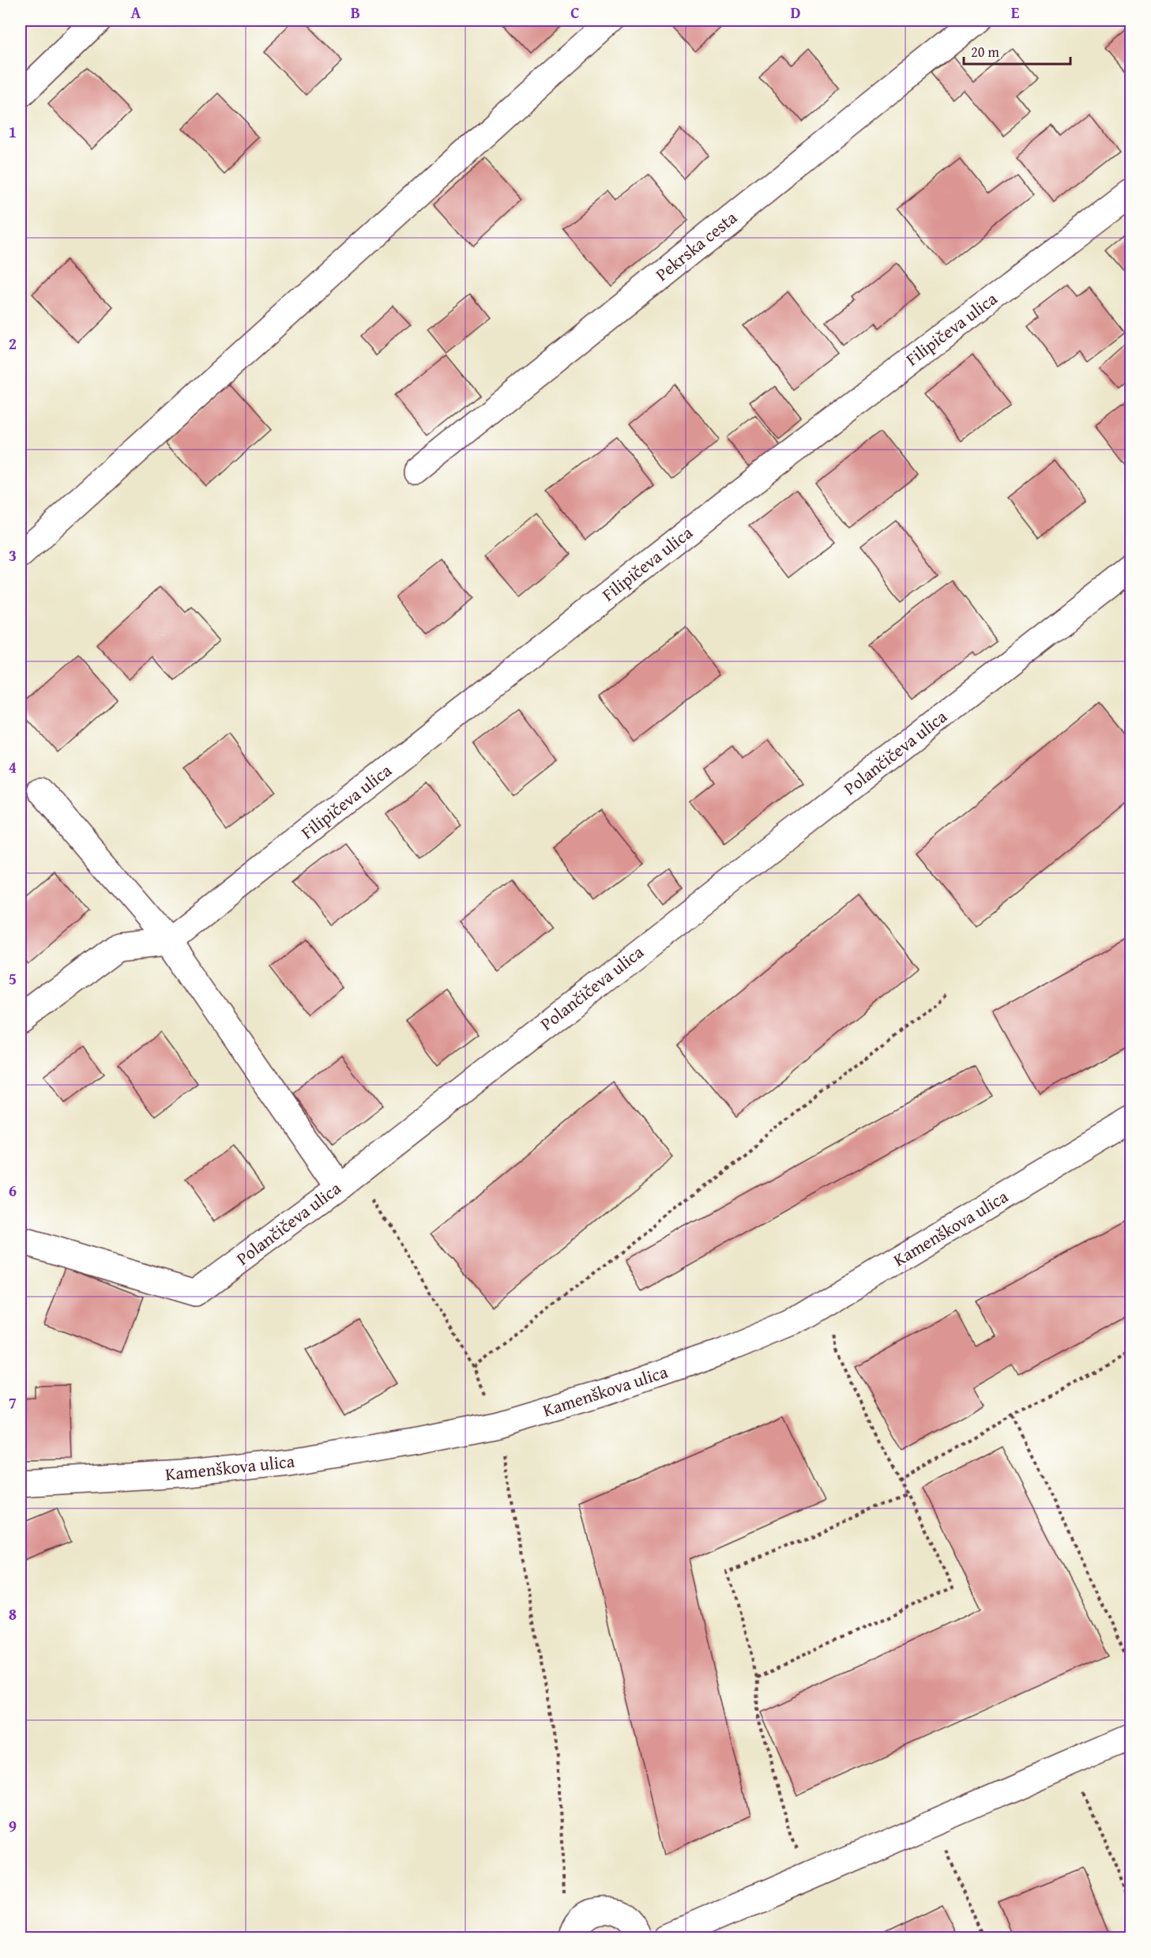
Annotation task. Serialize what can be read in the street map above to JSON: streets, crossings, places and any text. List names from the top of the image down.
{
  "streets": {
    "street": [
      "Pekrska cesta",
      "Filipičeva ulica",
      "Polančičeva ulica",
      "Kamenškova ulica"
    ]
  },
  "scale_bar": "20 m",
  "grid": {
    "columns": [
      "A",
      "B",
      "C",
      "D",
      "E"
    ],
    "rows": [
      "1",
      "2",
      "3",
      "4",
      "5",
      "6",
      "7",
      "8",
      "9"
    ]
  }
}
